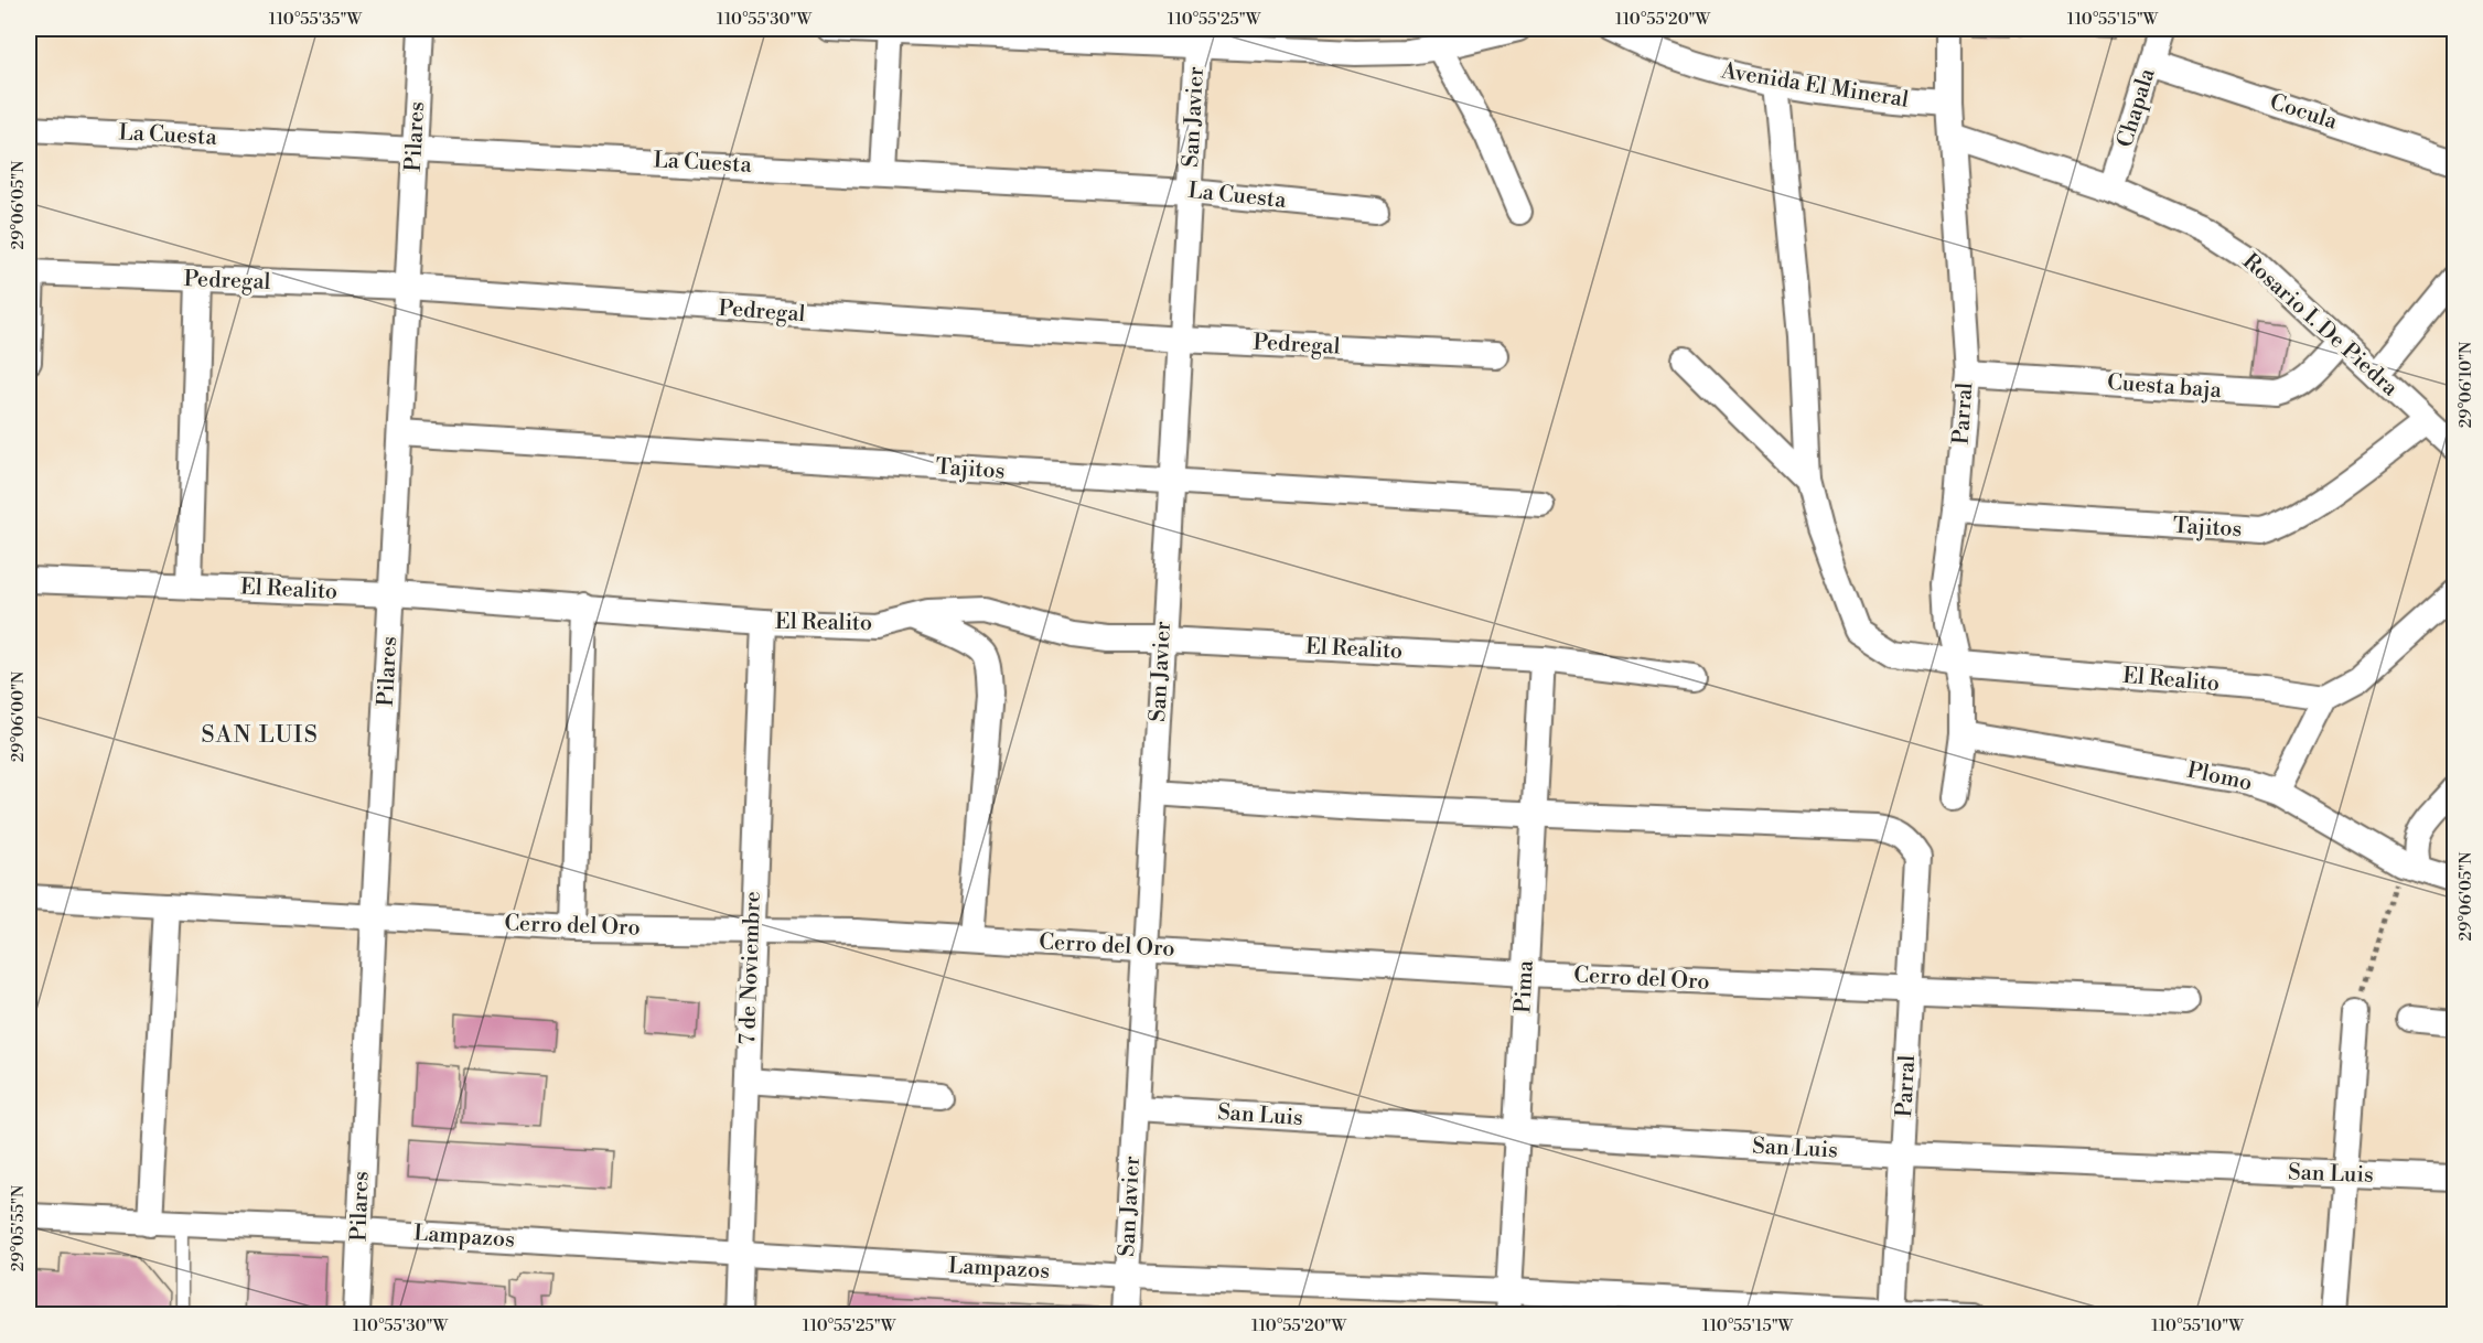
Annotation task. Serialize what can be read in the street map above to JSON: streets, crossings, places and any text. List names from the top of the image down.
{
  "streets": {
    "street": [
      "Avenida El Mineral",
      "Chapala",
      "Cocula",
      "San Javier",
      "La Cuesta",
      "Pilares",
      "Pedregal",
      "Rosario I. De Piedra",
      "Cuesta baja",
      "Parral",
      "Tajitos",
      "El Realito",
      "Plomo",
      "Cerro del Oro",
      "7 de Noviembre",
      "Pima",
      "San Luis",
      "Lampazos"
    ]
  },
  "crossings": [
    ["Avenida El Mineral", "Parral"],
    ["Chapala", "Cocula"],
    ["Chapala", "Rosario I. De Piedra"],
    ["San Javier", "La Cuesta"],
    ["San Javier", "Pedregal"],
    ["San Javier", "Tajitos"],
    ["San Javier", "El Realito"],
    ["San Javier", "Cerro del Oro"],
    ["San Javier", "San Luis"],
    ["San Javier", "Lampazos"],
    ["La Cuesta", "Pilares"],
    ["Pilares", "Pedregal"],
    ["Pilares", "Tajitos"],
    ["Pilares", "El Realito"],
    ["Pilares", "Cerro del Oro"],
    ["Pilares", "Lampazos"],
    ["Rosario I. De Piedra", "Cuesta baja"],
    ["Rosario I. De Piedra", "Parral"],
    ["Rosario I. De Piedra", "Tajitos"],
    ["Cuesta baja", "Parral"],
    ["Parral", "Tajitos"],
    ["Parral", "El Realito"],
    ["Parral", "Plomo"],
    ["Parral", "Cerro del Oro"],
    ["Parral", "Pima"],
    ["Parral", "San Luis"],
    ["Parral", "Lampazos"],
    ["El Realito", "7 de Noviembre"],
    ["El Realito", "Pima"],
    ["Cerro del Oro", "7 de Noviembre"],
    ["Cerro del Oro", "Pima"],
    ["7 de Noviembre", "Lampazos"],
    ["Pima", "San Luis"],
    ["Pima", "Lampazos"]
  ],
  "districts": ["SAN LUIS"],
  "coordinates": [
    "110°55'35\"W",
    "110°55'30\"W",
    "110°55'25\"W",
    "110°55'20\"W",
    "110°55'15\"W",
    "29°06'05\"N",
    "29°06'10\"N",
    "29°06'00\"N",
    "29°05'55\"N",
    "110°55'10\"W"
  ]
}
